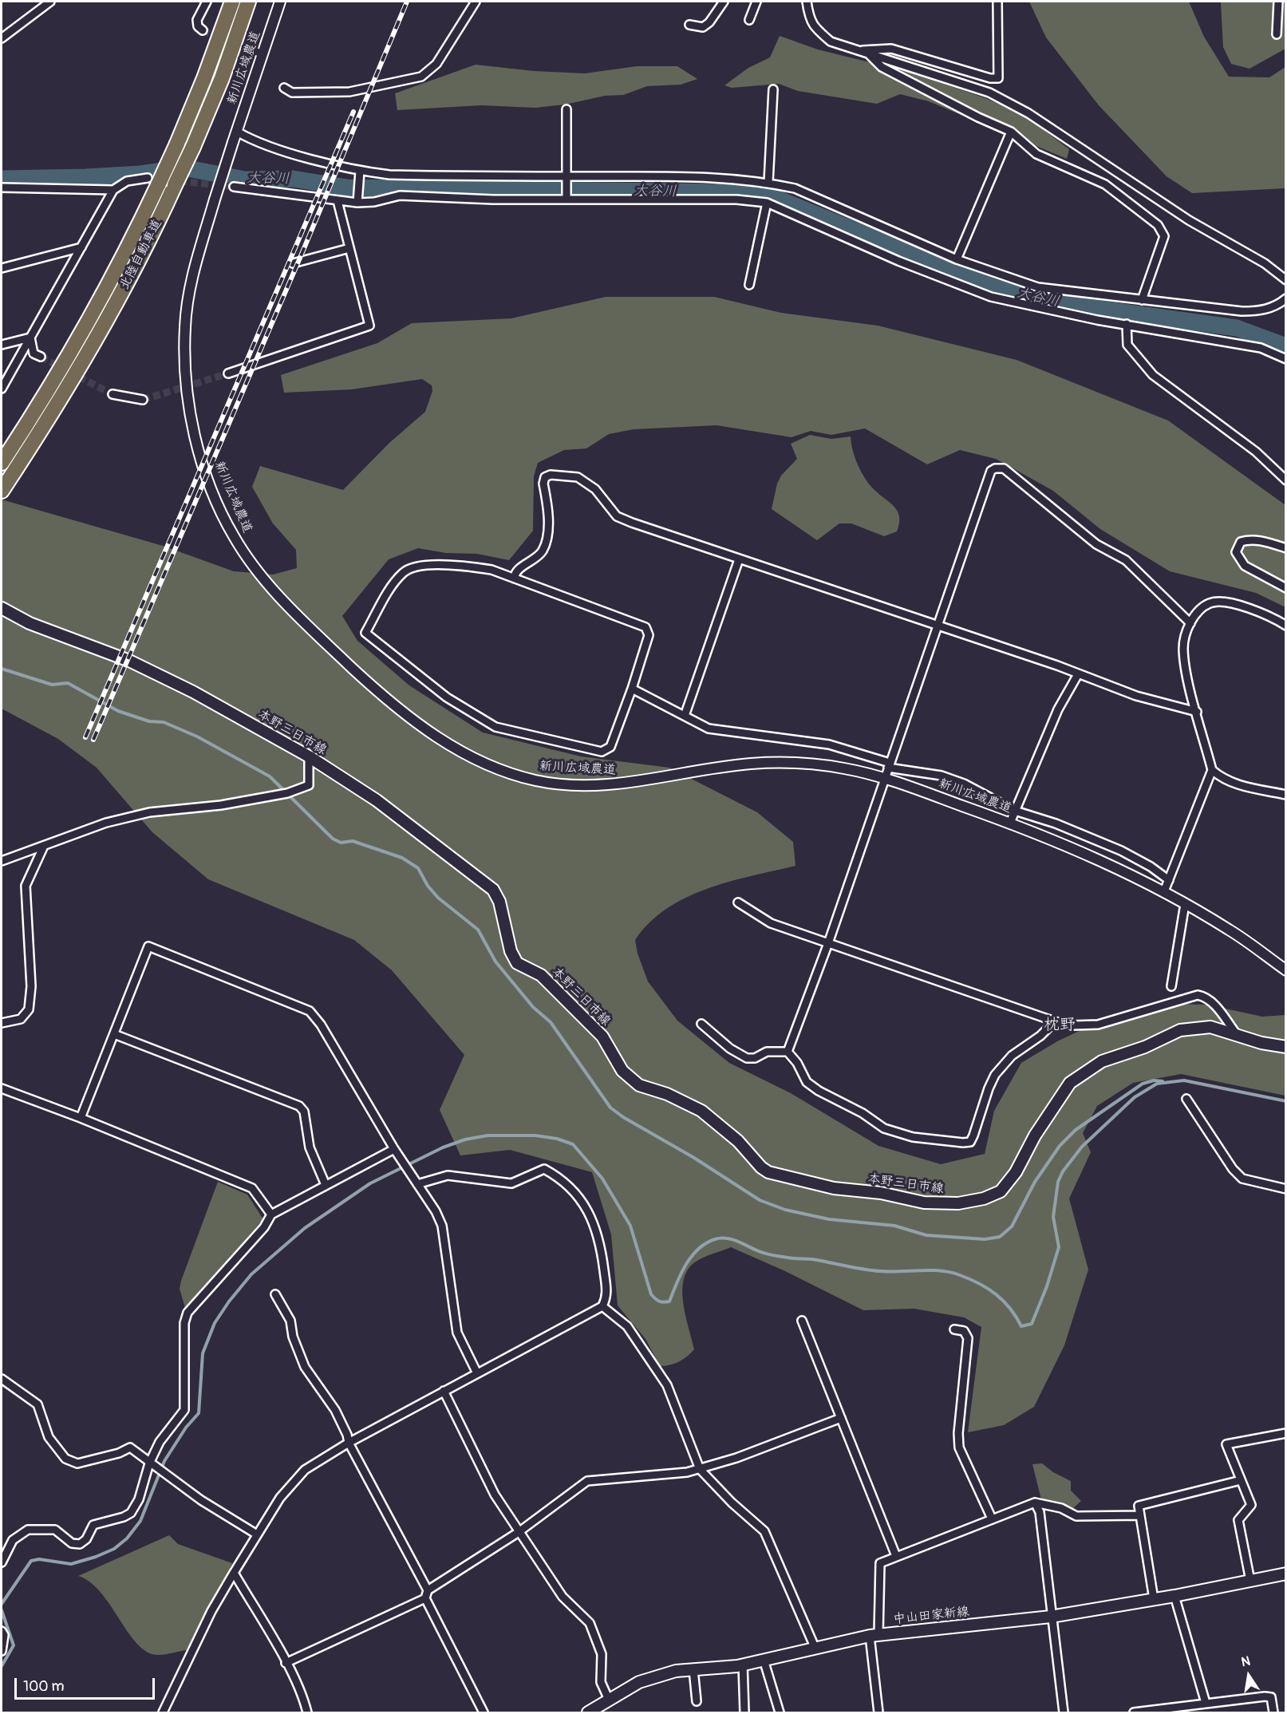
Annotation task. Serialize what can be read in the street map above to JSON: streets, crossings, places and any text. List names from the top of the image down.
{
  "streets": {
    "highway": ["北陸自動車道"],
    "main road": ["本野三日市線", "中山田家新線"],
    "street": ["新川広域農道"]
  },
  "districts": ["枕野"],
  "water": ["大谷川"],
  "scale_bar": "100 m",
  "north": "top"
}
